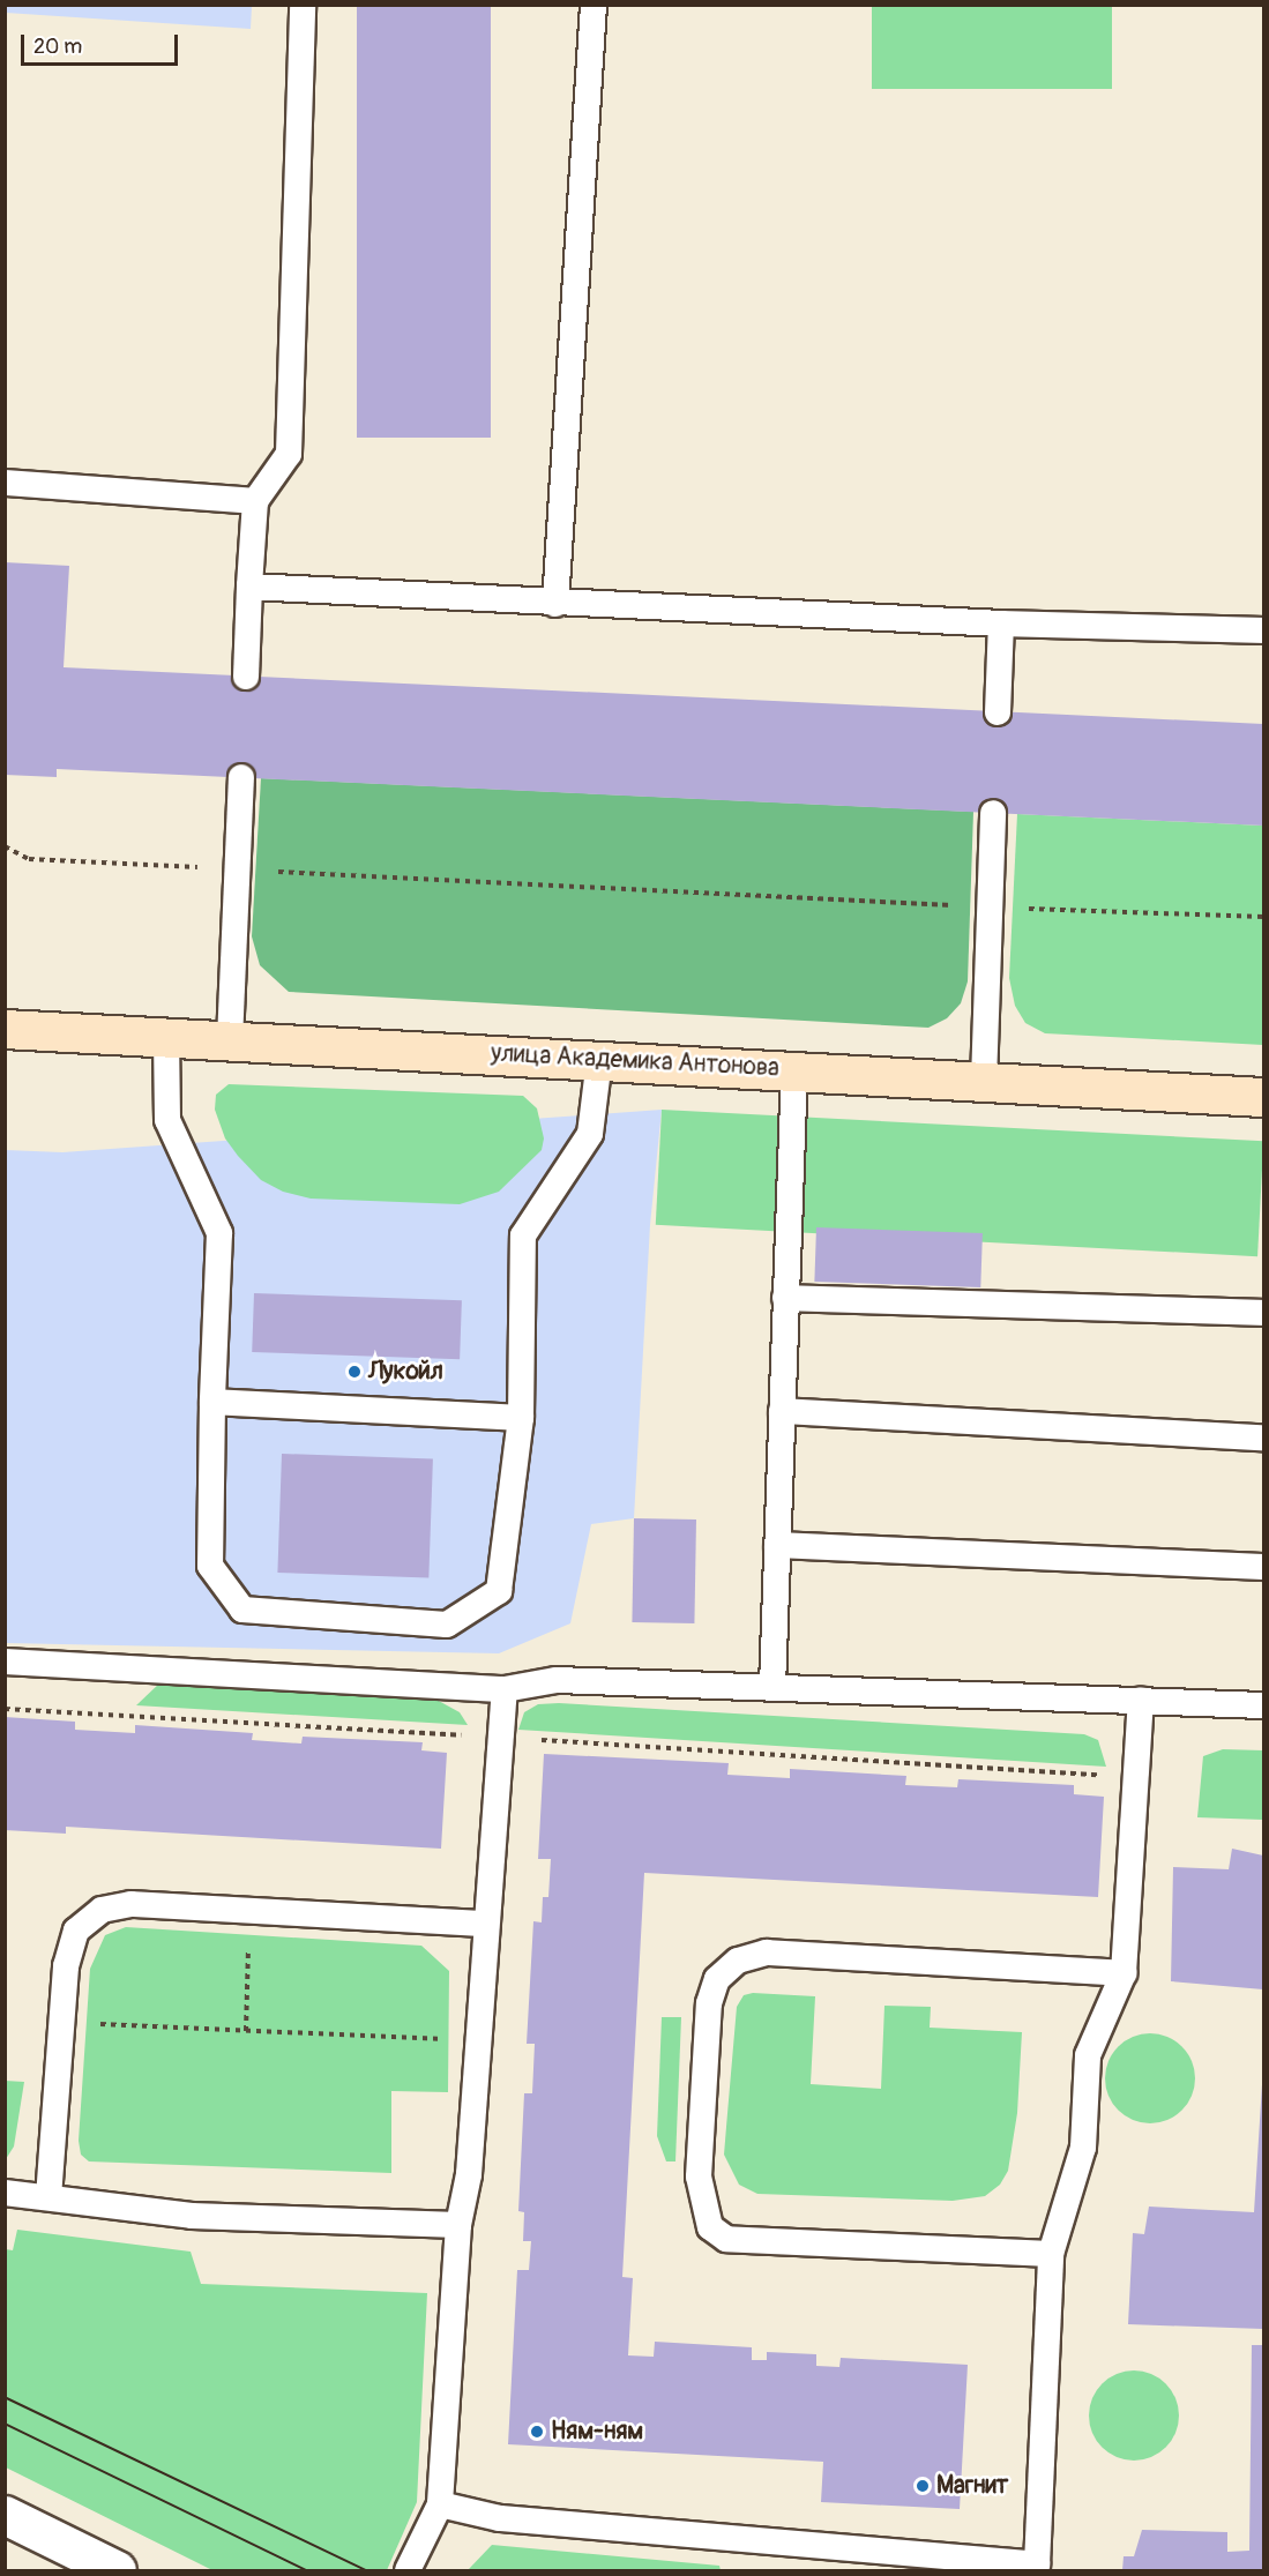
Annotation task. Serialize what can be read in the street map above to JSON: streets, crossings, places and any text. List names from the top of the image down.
{
  "streets": {
    "main road": ["улица Академика Антонова"]
  },
  "places": ["Лукойл", "Ням-ням", "Магнит"],
  "scale_bar": "20 m"
}
